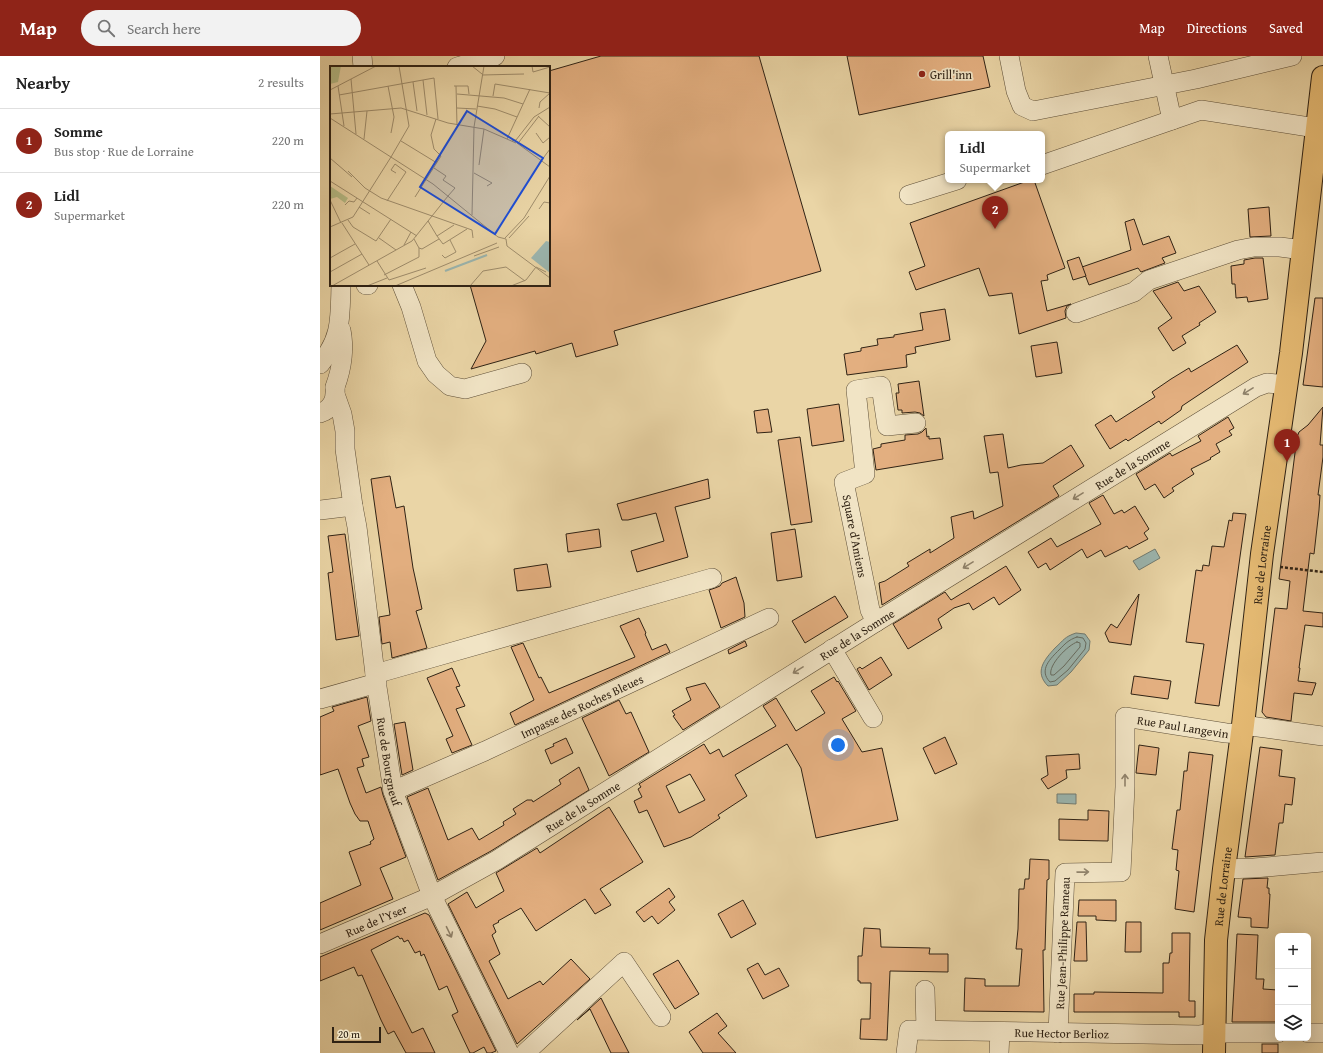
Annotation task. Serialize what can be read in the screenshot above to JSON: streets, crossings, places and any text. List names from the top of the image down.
{
  "streets": {
    "main road": ["Rue de Lorraine"],
    "street": [
      "Rue de la Somme",
      "Square d’Amiens",
      "Impasse des Roches Bleues",
      "Rue Paul Langevin",
      "Rue de Bourgneuf",
      "Rue de l’Yser",
      "Rue Jean-Philippe Rameau",
      "Rue Hector Berlioz"
    ]
  },
  "crossings": [
    ["Rue de la Somme", "Square d’Amiens"],
    ["Rue de la Somme", "Rue de Lorraine"],
    ["Rue de la Somme", "Rue de Bourgneuf"],
    ["Rue de la Somme", "Rue de l’Yser"],
    ["Rue de Lorraine", "Rue Paul Langevin"],
    ["Rue de Lorraine", "Rue Hector Berlioz"],
    ["Impasse des Roches Bleues", "Rue de Bourgneuf"],
    ["Rue Paul Langevin", "Rue Jean-Philippe Rameau"],
    ["Rue de Bourgneuf", "Rue de l’Yser"],
    ["Rue Jean-Philippe Rameau", "Rue Hector Berlioz"]
  ],
  "one_way": ["Rue Jean-Philippe Rameau"],
  "places": ["Grill'inn"],
  "scale_bar": "20 m",
  "page": {
    "header": "Map",
    "search": "Search here",
    "nav": ["Map", "Directions", "Saved"],
    "heading": ["Nearby", "2 results"],
    "list": [
      {
        "mark": "1",
        "name": "Somme",
        "note": "Bus stop · Rue de Lorraine",
        "value": "220 m"
      },
      {
        "mark": "2",
        "name": "Lidl",
        "note": "Supermarket",
        "value": "220 m"
      }
    ],
    "popup": ["Lidl", "Supermarket"],
    "pins": ["2", "1"],
    "map_buttons": ["+", "−"],
    "scale": "20 m"
  }
}
